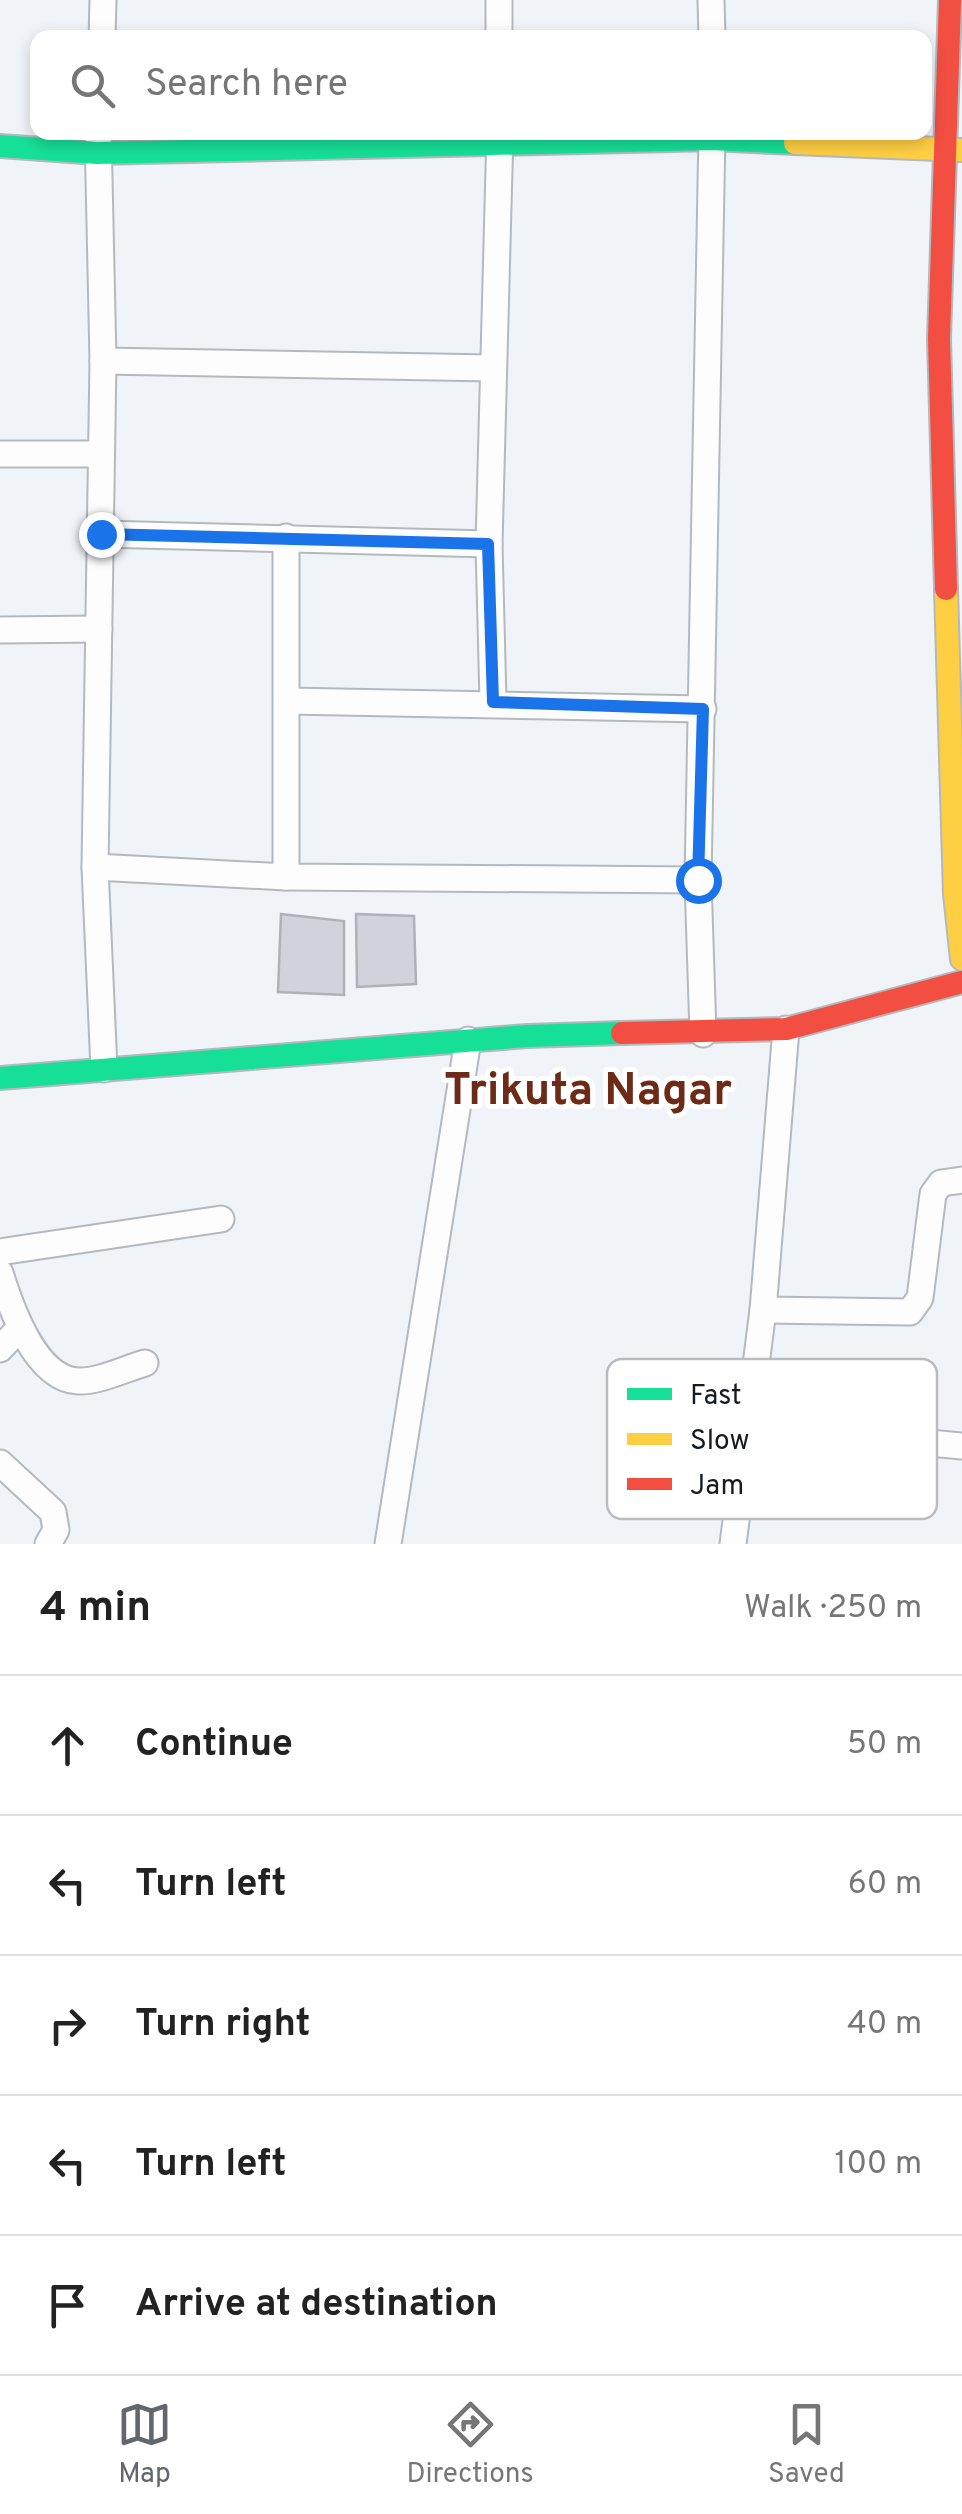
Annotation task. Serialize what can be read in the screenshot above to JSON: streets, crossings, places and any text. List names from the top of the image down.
{
  "districts": ["Trikuta Nagar"],
  "legend": ["Fast", "Slow", "Jam"],
  "page": {
    "search": "Search here",
    "heading": ["4 min", "Walk · 250 m"],
    "list": [
      ["Continue", "50 m"],
      ["Turn left", "60 m"],
      ["Turn right", "40 m"],
      ["Turn left", "100 m"],
      "Arrive at destination"
    ],
    "nav": ["Map", "Directions", "Saved"]
  }
}
